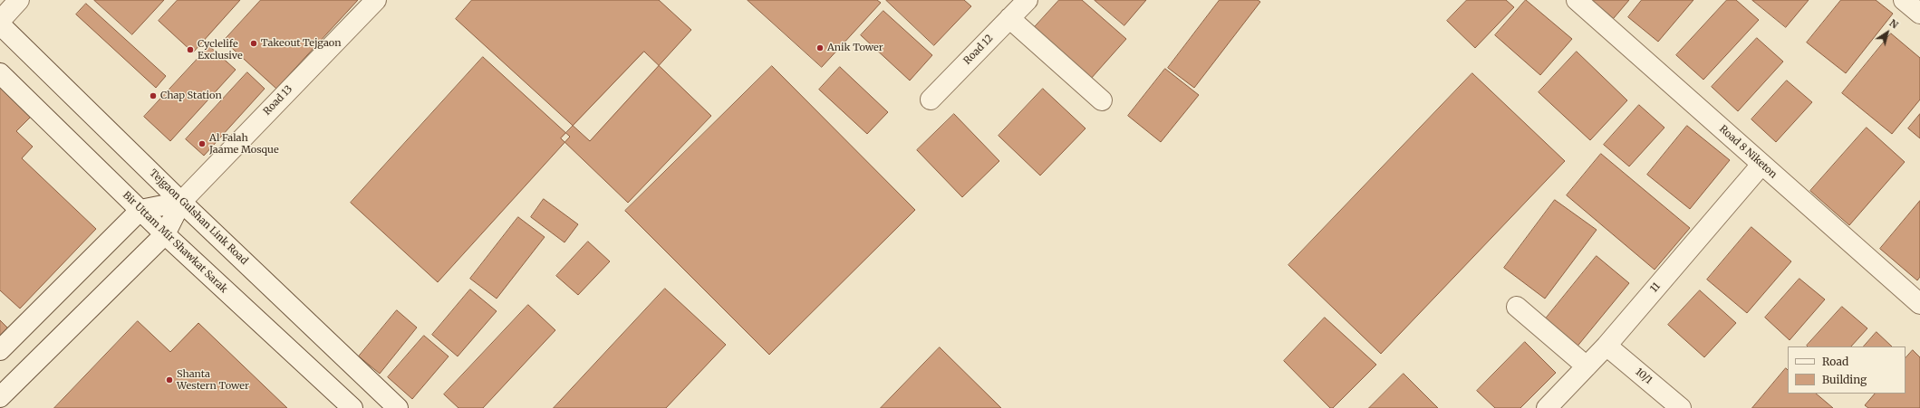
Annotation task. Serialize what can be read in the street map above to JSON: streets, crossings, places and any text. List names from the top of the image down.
{
  "streets": {
    "street": [
      "Road 12",
      "Road 13",
      "Road 8 Niketon",
      "Tejgaon Gulshan Link Road",
      "Bir Uttam Mir Shawkat Sarak",
      "11",
      "10/1"
    ]
  },
  "crossings": [
    ["Road 13", "Tejgaon Gulshan Link Road"],
    ["Road 13", "Bir Uttam Mir Shawkat Sarak"],
    ["Road 8 Niketon", "11"],
    ["11", "10/1"]
  ],
  "places": [
    "Takeout Tejgaon",
    "Anik Tower",
    "Cyclelife Exclusive",
    "Chap Station",
    "Al Falah Jaame Mosque",
    "Shanta Western Tower"
  ],
  "legend": ["Road", "Building"],
  "north": "top right"
}
